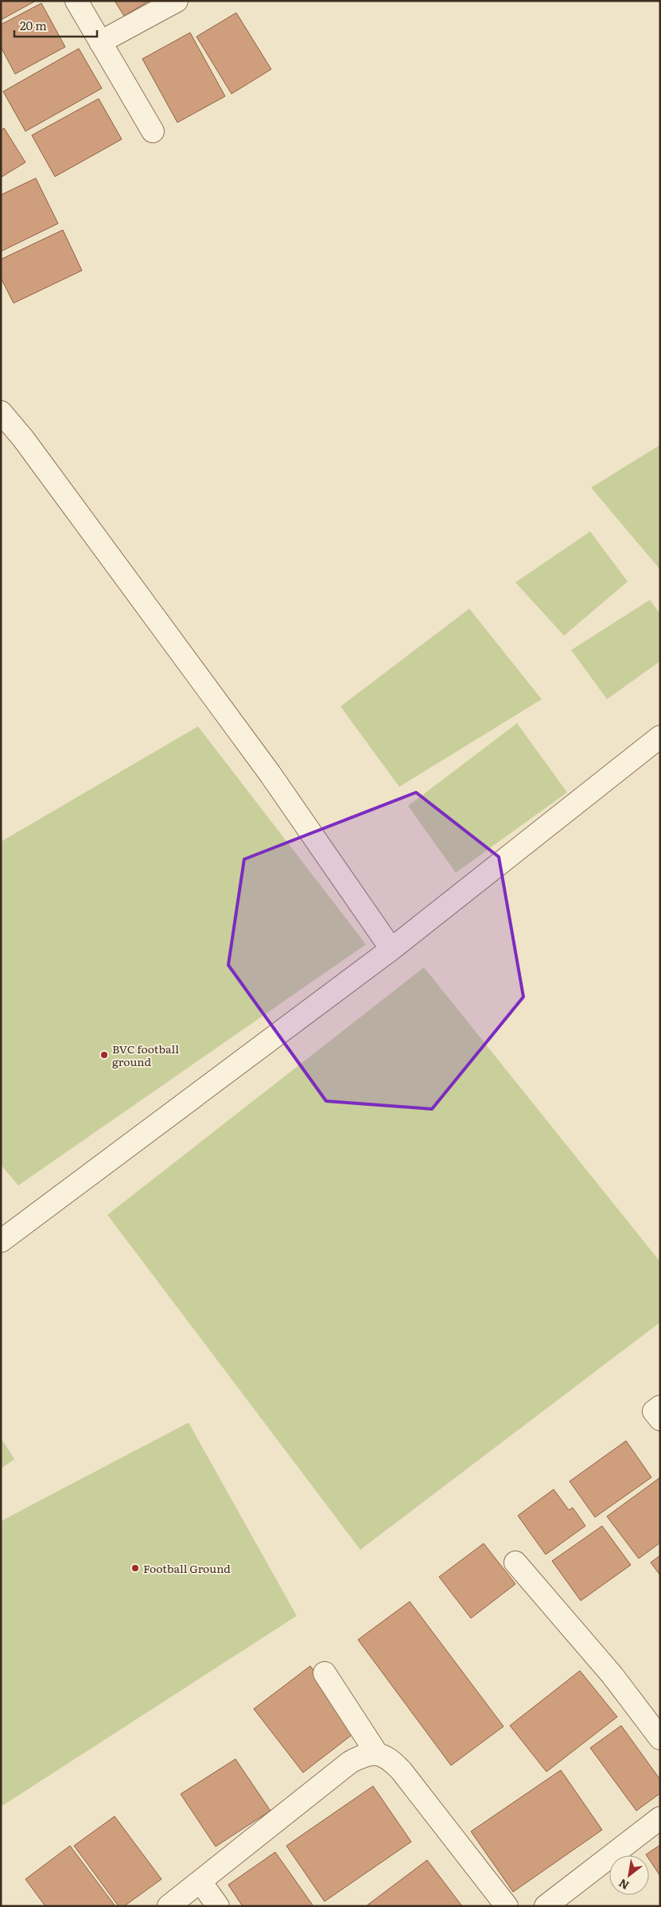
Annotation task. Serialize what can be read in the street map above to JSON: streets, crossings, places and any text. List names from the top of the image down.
{
  "places": ["BVC football ground", "Football Ground"],
  "scale_bar": "20 m",
  "north": "bottom left"
}
